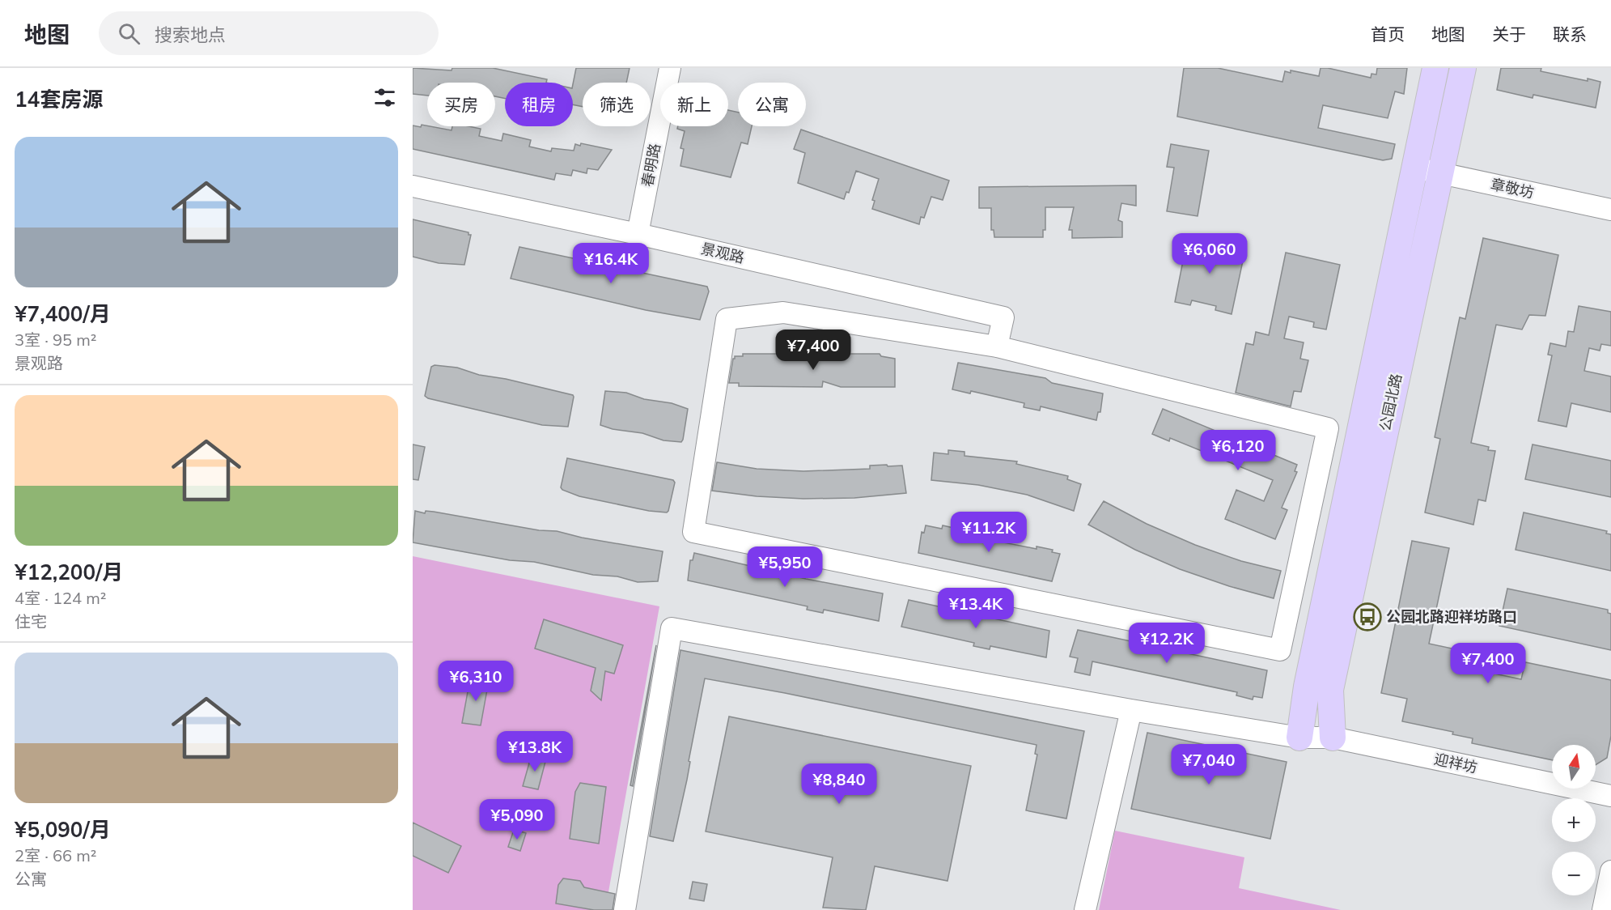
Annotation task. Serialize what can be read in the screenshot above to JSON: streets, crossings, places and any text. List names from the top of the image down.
{
  "streets": {
    "main road": ["公园北路"],
    "street": [
      "春明路",
      "章敬坊",
      "景观路",
      "迎祥坊"
    ]
  },
  "crossings": [
    ["春明路", "景观路"],
    ["章敬坊", "公园北路"],
    ["公园北路", "迎祥坊"]
  ],
  "places": {
    "bus stop": ["公园北路迎祥坊路口"]
  },
  "north": "top",
  "page": {
    "header": "地图",
    "search": "搜索地点",
    "nav": [
      "首页",
      "地图",
      "关于",
      "联系"
    ],
    "heading": "14套房源",
    "chip": [
      "买房",
      "租房",
      "筛选",
      "新上",
      "公寓"
    ],
    "list": [
      {
        "name": "¥7,400/月",
        "note": "3室 · 95 m² · 景观路"
      },
      {
        "name": "¥12,200/月",
        "note": "4室 · 124 m² · 住宅"
      },
      {
        "name": "¥5,090/月",
        "note": "2室 · 66 m² · 公寓"
      }
    ],
    "price": [
      "¥6,060",
      "¥16.4K",
      "¥7,400",
      "¥6,120",
      "¥11.2K",
      "¥5,950",
      "¥13.4K",
      "¥12.2K",
      "¥7,400",
      "¥6,310",
      "¥13.8K",
      "¥7,040",
      "¥8,840",
      "¥5,090"
    ],
    "map_buttons": ["+", "−"]
  }
}
